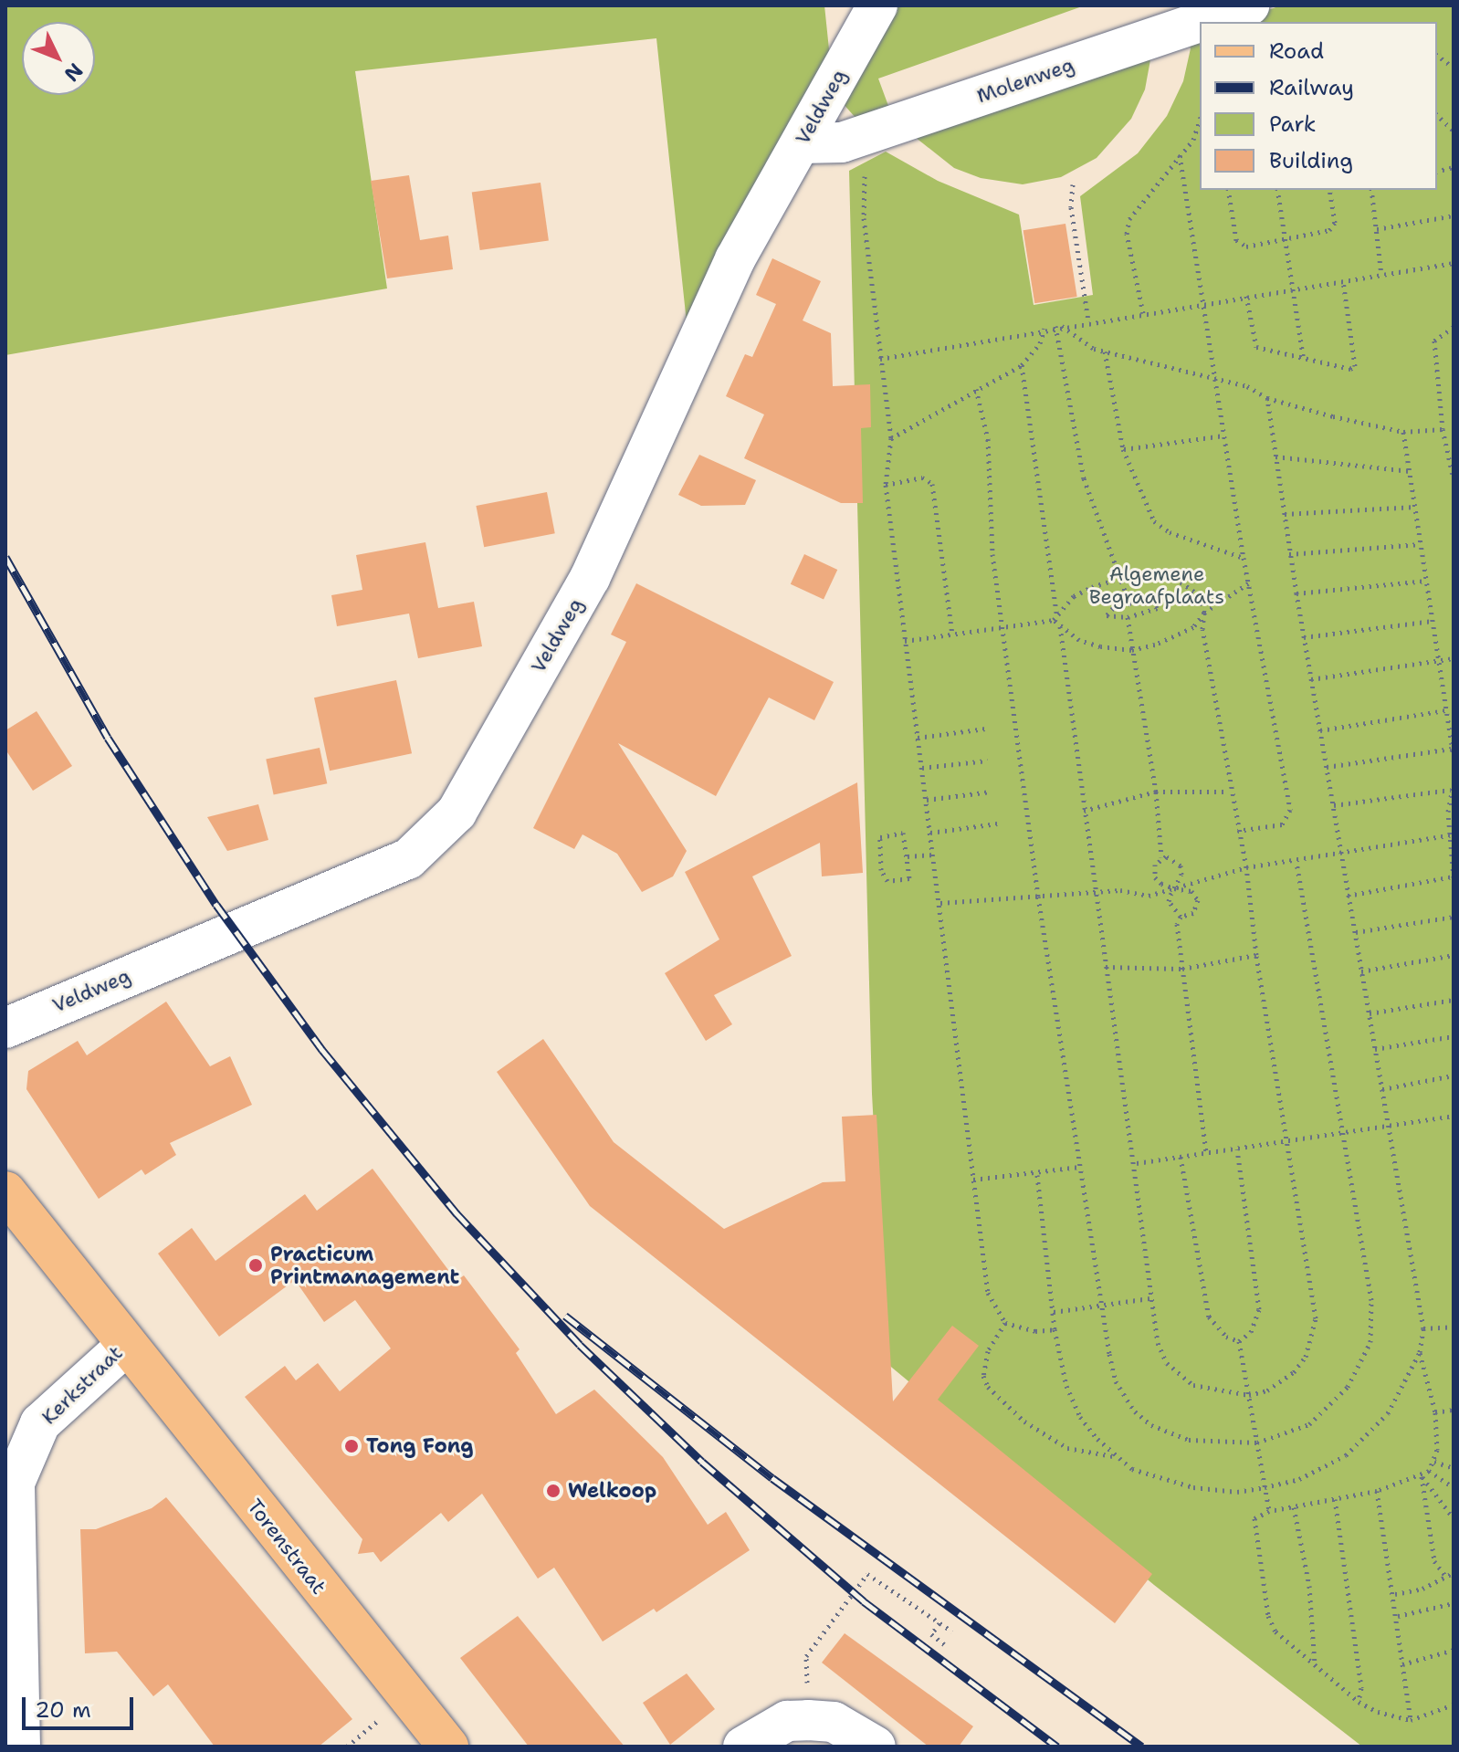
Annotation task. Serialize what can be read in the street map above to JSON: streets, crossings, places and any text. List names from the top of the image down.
{
  "streets": {
    "main road": ["Kerkstraat", "Torenstraat"],
    "street": ["Molenweg", "Veldweg"]
  },
  "crossings": [
    ["Molenweg", "Veldweg"],
    ["Kerkstraat", "Torenstraat"]
  ],
  "parks": ["Algemene Begraafplaats"],
  "places": ["Practicum Printmanagement", "Tong Fong", "Welkoop"],
  "legend": [
    "Road",
    "Railway",
    "Park",
    "Building"
  ],
  "scale_bar": "20 m",
  "north": "bottom right"
}
